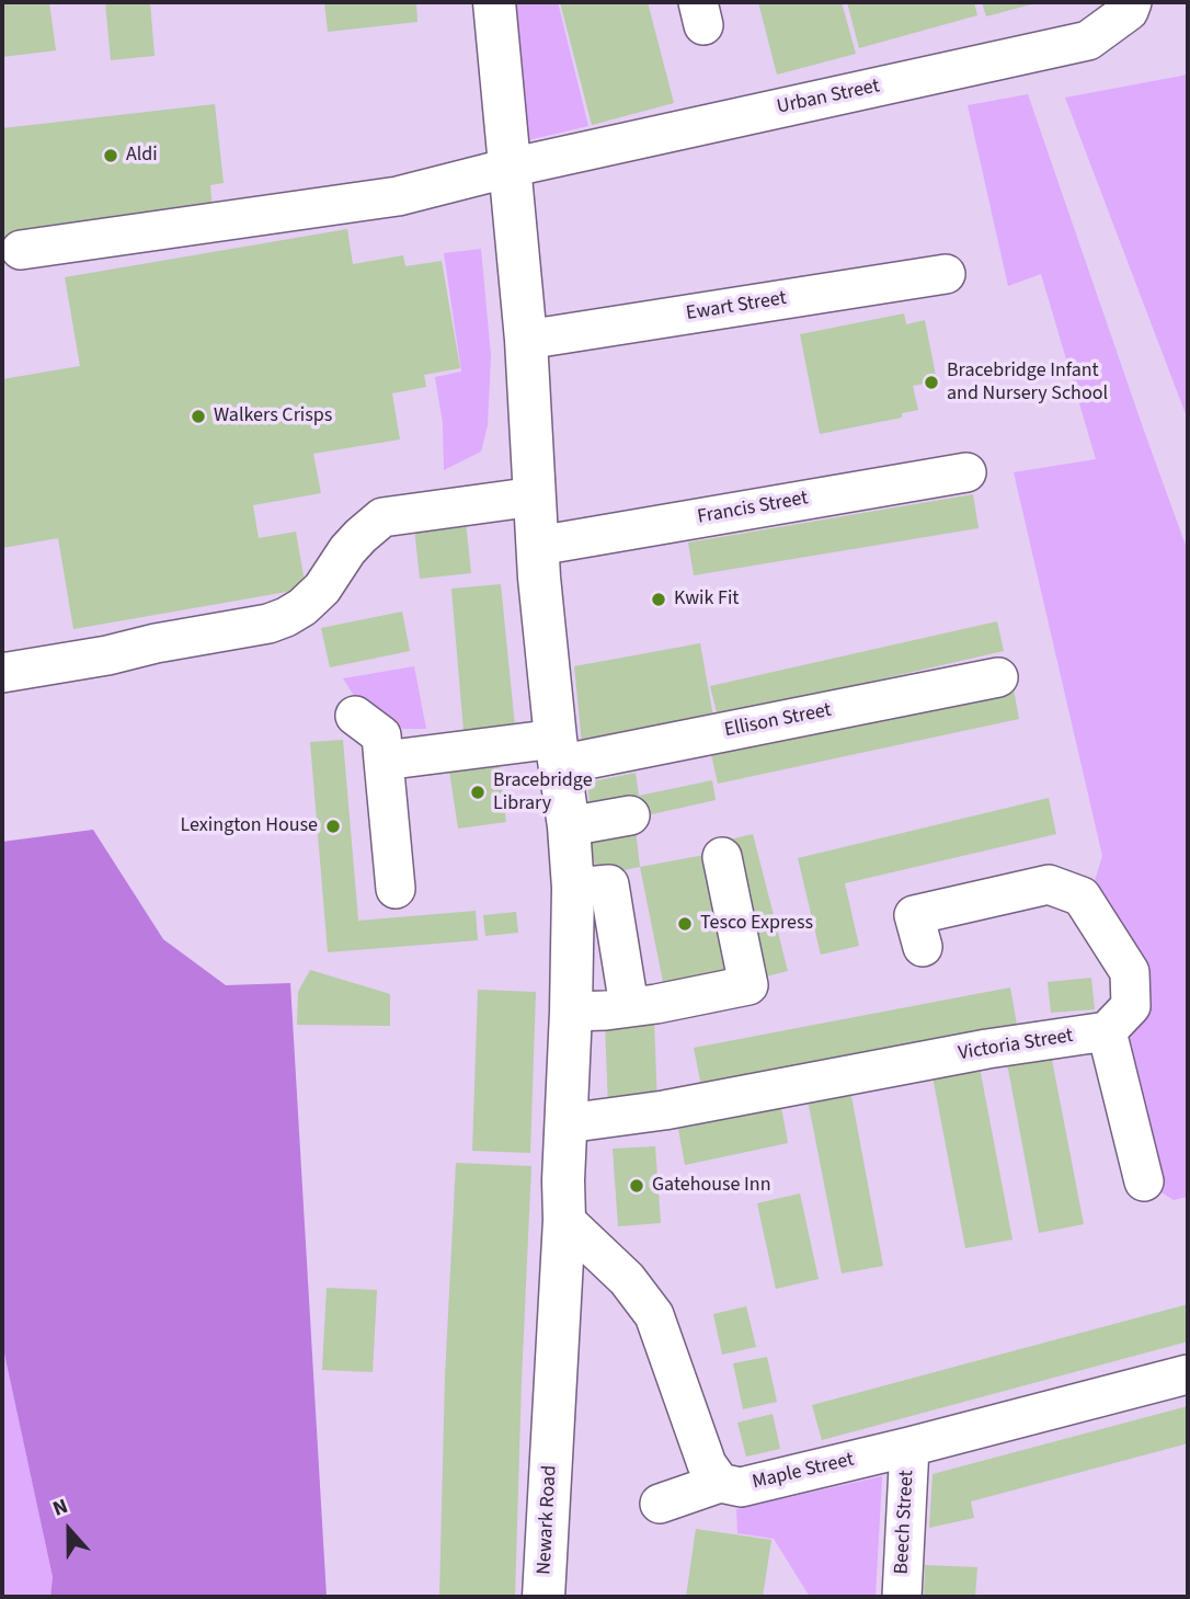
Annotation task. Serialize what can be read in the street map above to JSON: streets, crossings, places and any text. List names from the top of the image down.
{
  "streets": {
    "main road": ["Newark Road"],
    "street": [
      "Urban Street",
      "Ewart Street",
      "Francis Street",
      "Ellison Street",
      "Victoria Street",
      "Maple Street",
      "Beech Street"
    ]
  },
  "crossings": [
    ["Urban Street", "Newark Road"],
    ["Ewart Street", "Newark Road"],
    ["Francis Street", "Newark Road"],
    ["Ellison Street", "Newark Road"],
    ["Victoria Street", "Newark Road"],
    ["Maple Street", "Beech Street"]
  ],
  "places": [
    "Aldi",
    "Bracebridge Infant and Nursery School",
    "Walkers Crisps",
    "Kwik Fit",
    "Bracebridge Library",
    "Lexington House",
    "Tesco Express",
    "Gatehouse Inn"
  ],
  "north": "top"
}
